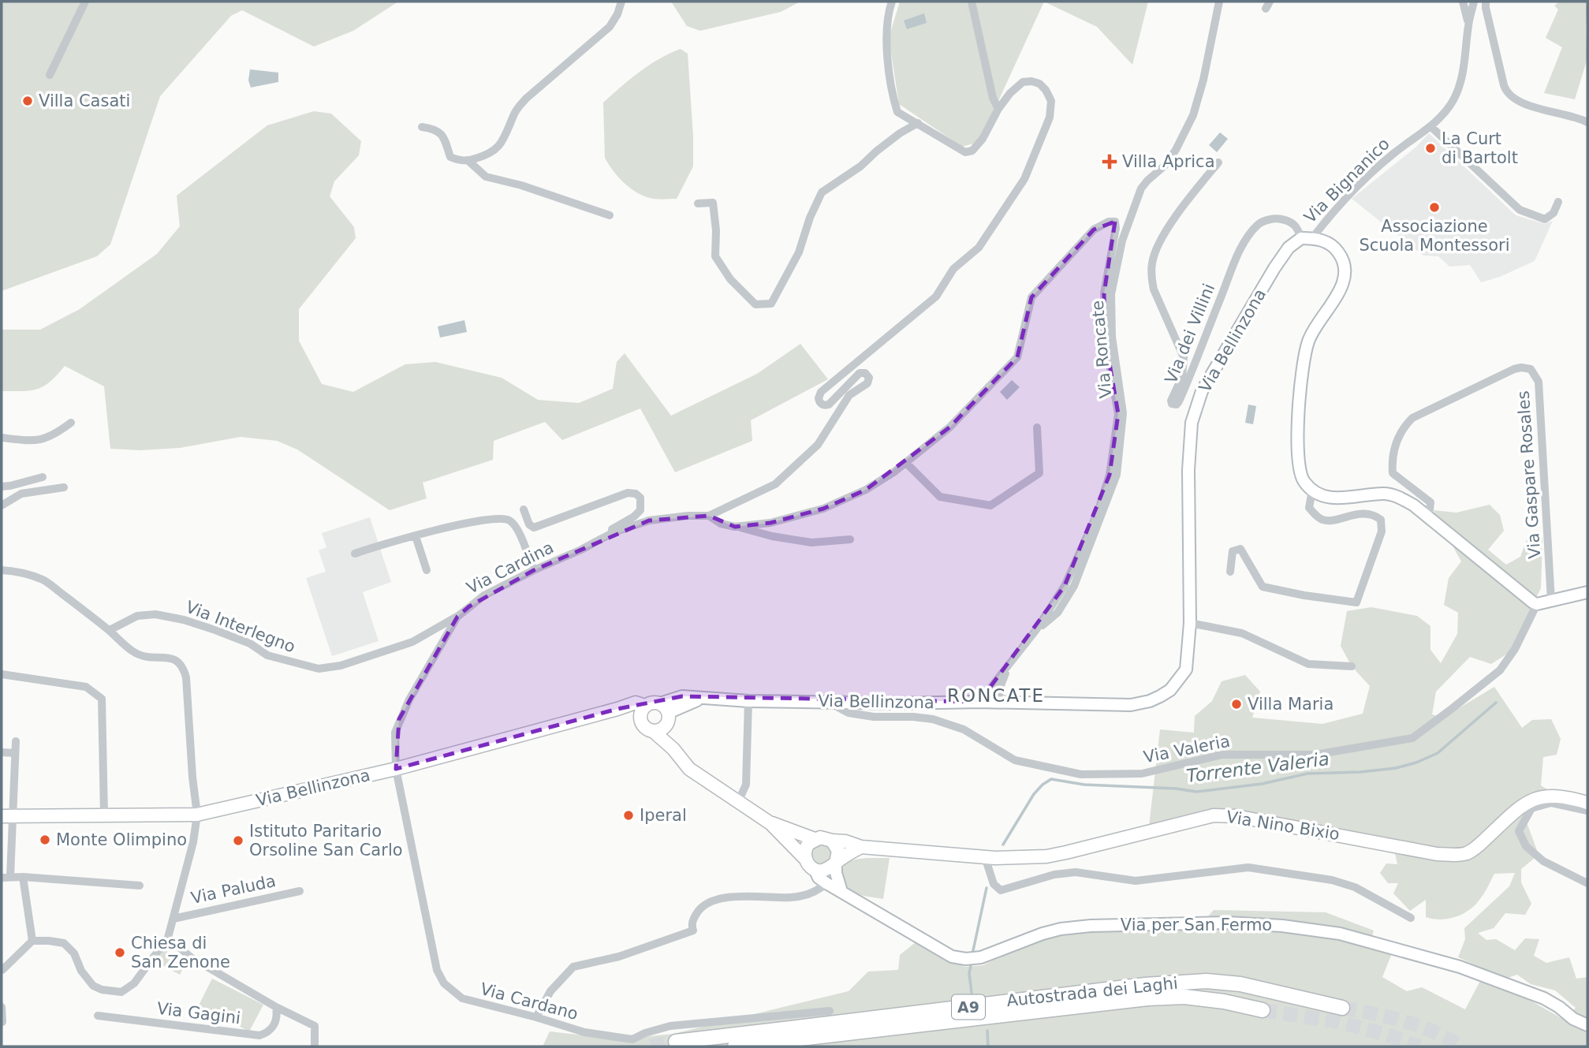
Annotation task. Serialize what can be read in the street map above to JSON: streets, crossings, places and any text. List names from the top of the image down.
{
  "streets": {
    "highway": ["Autostrada dei Laghi", "A9"],
    "main road": ["Via Bellinzona", "Via Nino Bixio"],
    "street": [
      "Via Bignanico",
      "Via dei Villini",
      "Via Roncate",
      "Via Gaspare Rosales",
      "Via Cardina",
      "Via Interlegno",
      "Via Valeria",
      "Via Paluda",
      "Via per San Fermo",
      "Via Cardano",
      "Via Gagini"
    ]
  },
  "crossings": [
    ["Via Bignanico", "Via dei Villini"],
    ["Via Bignanico", "Via Bellinzona"],
    ["Via dei Villini", "Via Bellinzona"],
    ["Via Bellinzona", "Via Cardina"],
    ["Via Bellinzona", "Via Valeria"],
    ["Via Bellinzona", "Via Paluda"],
    ["Via Bellinzona", "Via Cardano"],
    ["Via Cardina", "Via Interlegno"],
    ["Via Cardina", "Via Cardano"],
    ["Via Nino Bixio", "Via per San Fermo"]
  ],
  "districts": ["RONCATE"],
  "water": ["Torrente Valeria"],
  "places": {
    "other": [
      "Villa Casati",
      "La Curt di Bartolt",
      "Associazione Scuola Montessori",
      "Villa Maria",
      "Iperal",
      "Monte Olimpino",
      "Istituto Paritario Orsoline San Carlo",
      "Chiesa di San Zenone"
    ],
    "health": ["Villa Aprica"]
  }
}
